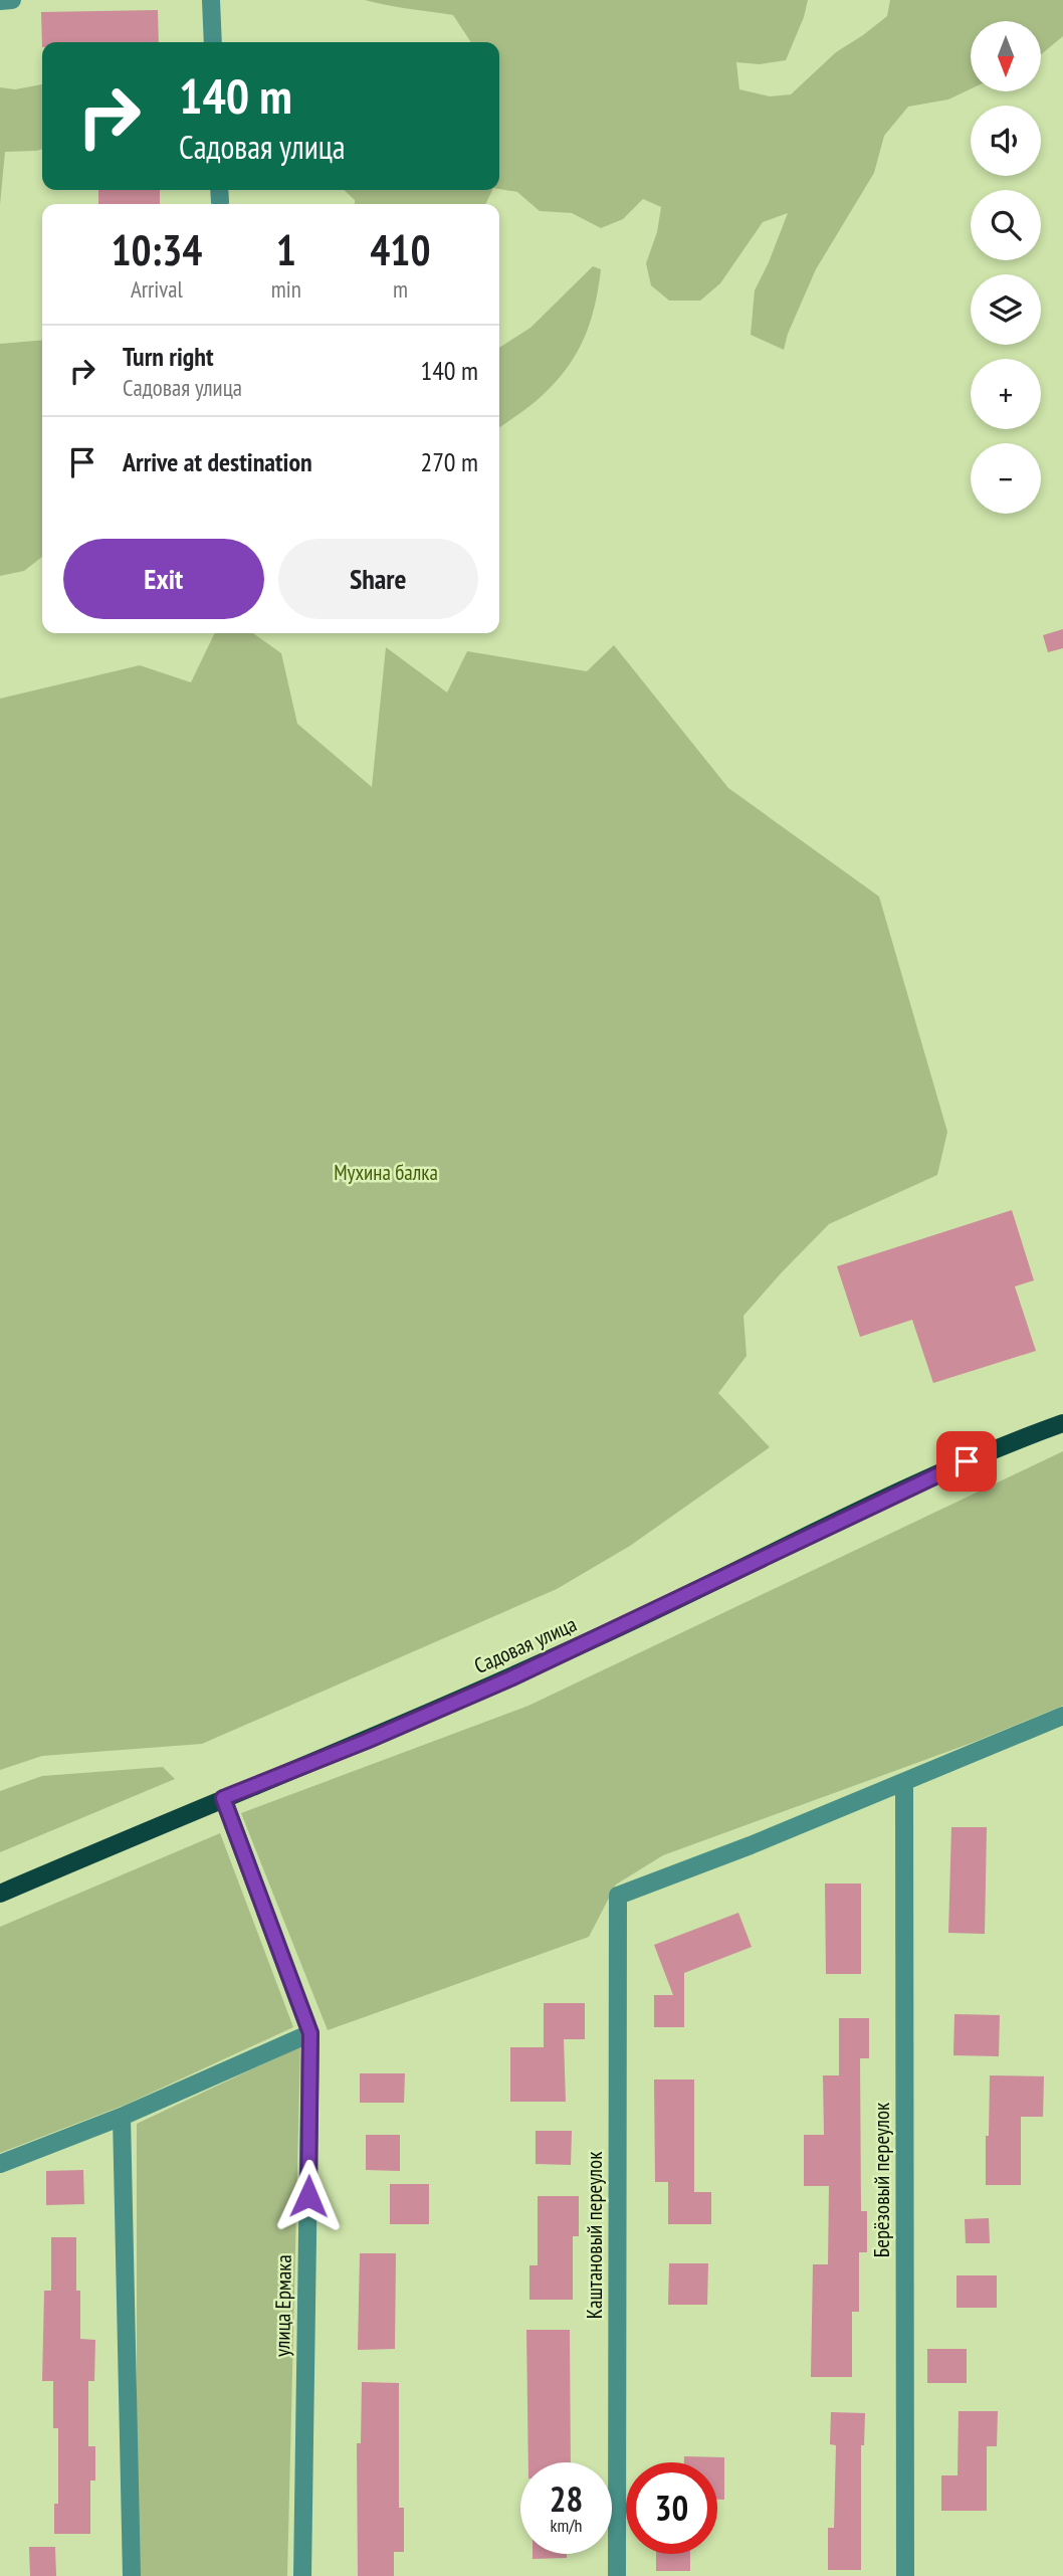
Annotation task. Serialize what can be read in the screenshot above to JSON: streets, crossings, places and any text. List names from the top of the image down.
{
  "streets": {
    "main road": ["Садовая улица"],
    "street": ["Берёзовый переулок", "Каштановый переулок", "улица Ермака"]
  },
  "crossings": [
    ["Садовая улица", "улица Ермака"],
    ["Берёзовый переулок", "Каштановый переулок"]
  ],
  "parks": ["Мухина балка"],
  "north": "bottom",
  "page": {
    "map_buttons": ["+", "−"],
    "turn": ["140 m", "Садовая улица"],
    "eta": [
      "10:34",
      "Arrival",
      "1",
      "min",
      "410",
      "m"
    ],
    "list": [
      {
        "name": "Turn right",
        "note": "Садовая улица",
        "value": "140 m"
      },
      {
        "name": "Arrive at destination",
        "value": "270 m"
      }
    ],
    "buttons": ["Exit", "Share"],
    "speed": "28 km/h",
    "limit": "30"
  }
}
